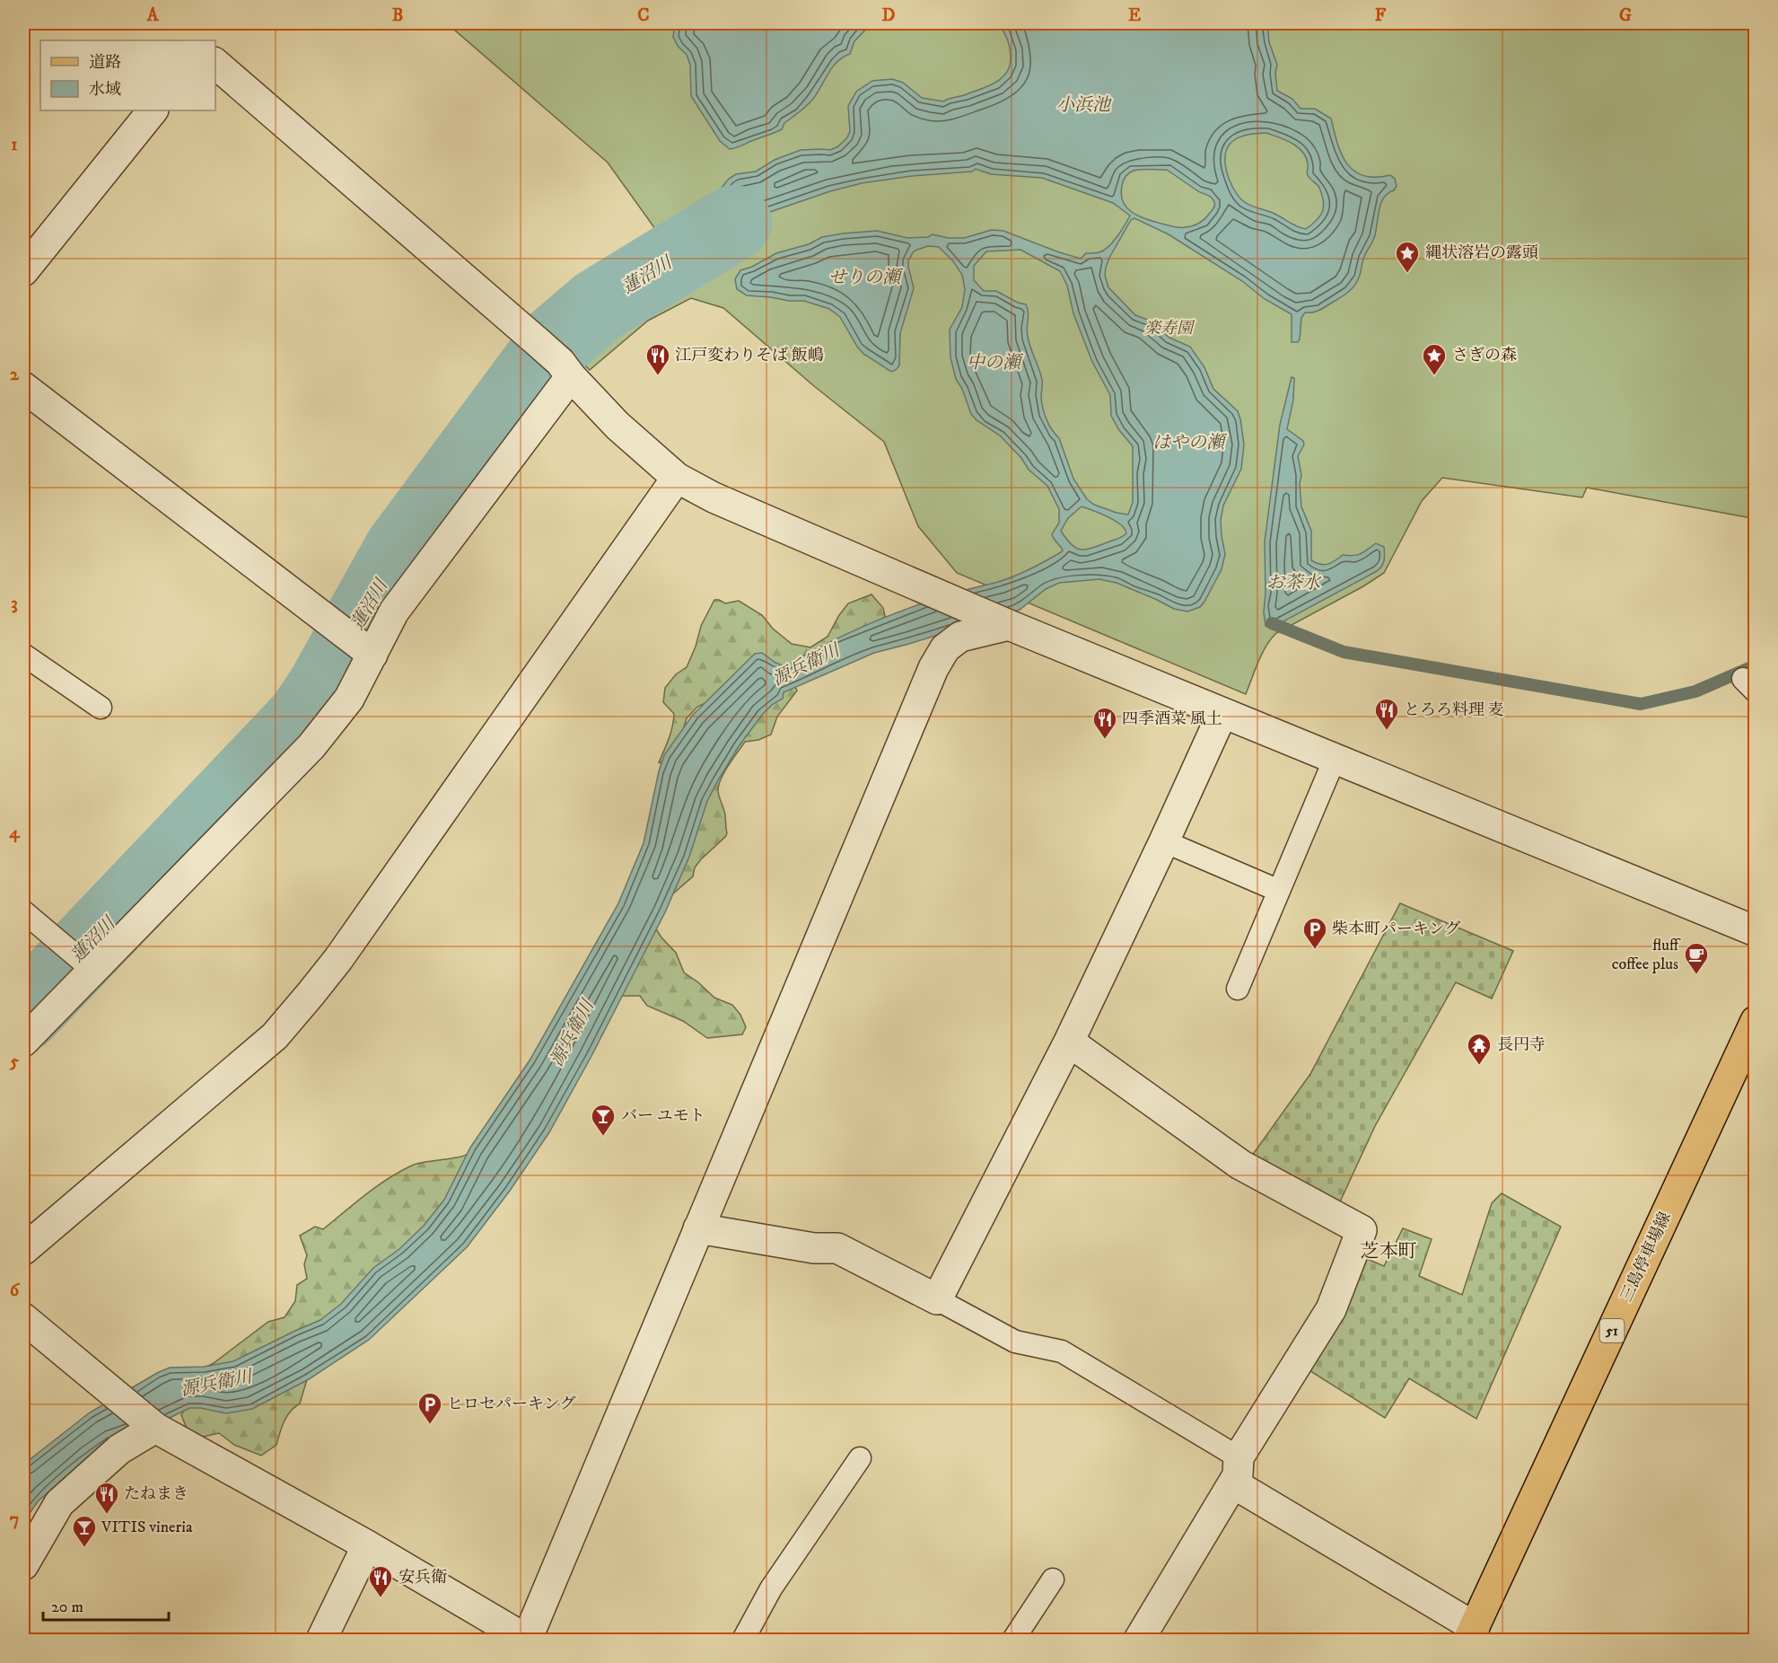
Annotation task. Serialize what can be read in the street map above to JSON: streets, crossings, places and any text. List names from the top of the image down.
{
  "streets": {
    "main road": ["三島停車場線", "51"]
  },
  "districts": ["芝本町"],
  "water": [
    "小浜池",
    "蓮沼川",
    "せりの瀬",
    "中の瀬",
    "はやの瀬",
    "お茶水",
    "源兵衛川"
  ],
  "parks": ["楽寿園"],
  "places": {
    "place": ["縄状溶岩の露頭", "さぎの森"],
    "restaurant": [
      "江戸変わりそば 飯嶋",
      "とろろ料理 麦",
      "四季酒菜 風土",
      "たねまき",
      "安兵衛"
    ],
    "parking": ["柴本町パーキング", "ヒロセパーキング"],
    "cafe": ["fluff coffee plus"],
    "temple": ["長円寺"],
    "bar": ["バー ユモト", "VITIS vineria"]
  },
  "legend": ["道路", "水域"],
  "scale_bar": "20 m",
  "grid": {
    "columns": [
      "A",
      "B",
      "C",
      "D",
      "E",
      "F",
      "G"
    ],
    "rows": [
      "1",
      "2",
      "3",
      "4",
      "5",
      "6",
      "7"
    ]
  }
}
